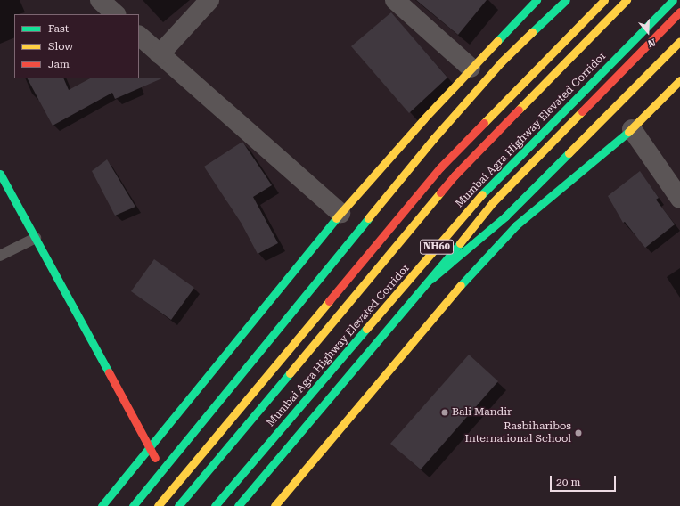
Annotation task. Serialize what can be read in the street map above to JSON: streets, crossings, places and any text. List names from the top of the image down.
{
  "streets": {
    "main road": ["Mumbai Agra Highway Elevated Corridor", "NH60"]
  },
  "places": ["Bali Mandir", "Rasbiharibos International School"],
  "legend": ["Fast", "Slow", "Jam"],
  "scale_bar": "20 m",
  "north": "bottom"
}
